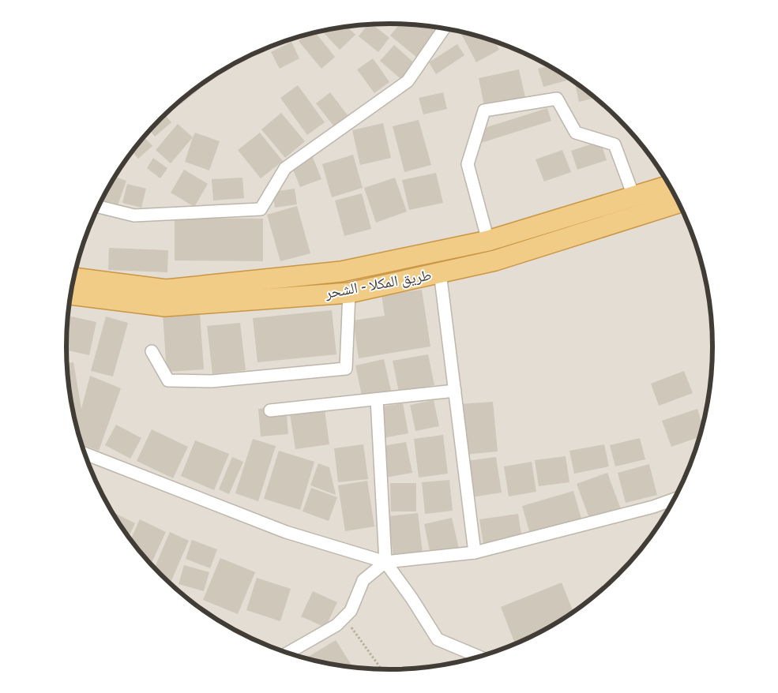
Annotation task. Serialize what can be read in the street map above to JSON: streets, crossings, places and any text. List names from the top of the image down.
{
  "streets": {
    "highway": ["طريق المكلا - الشحر"]
  }
}
